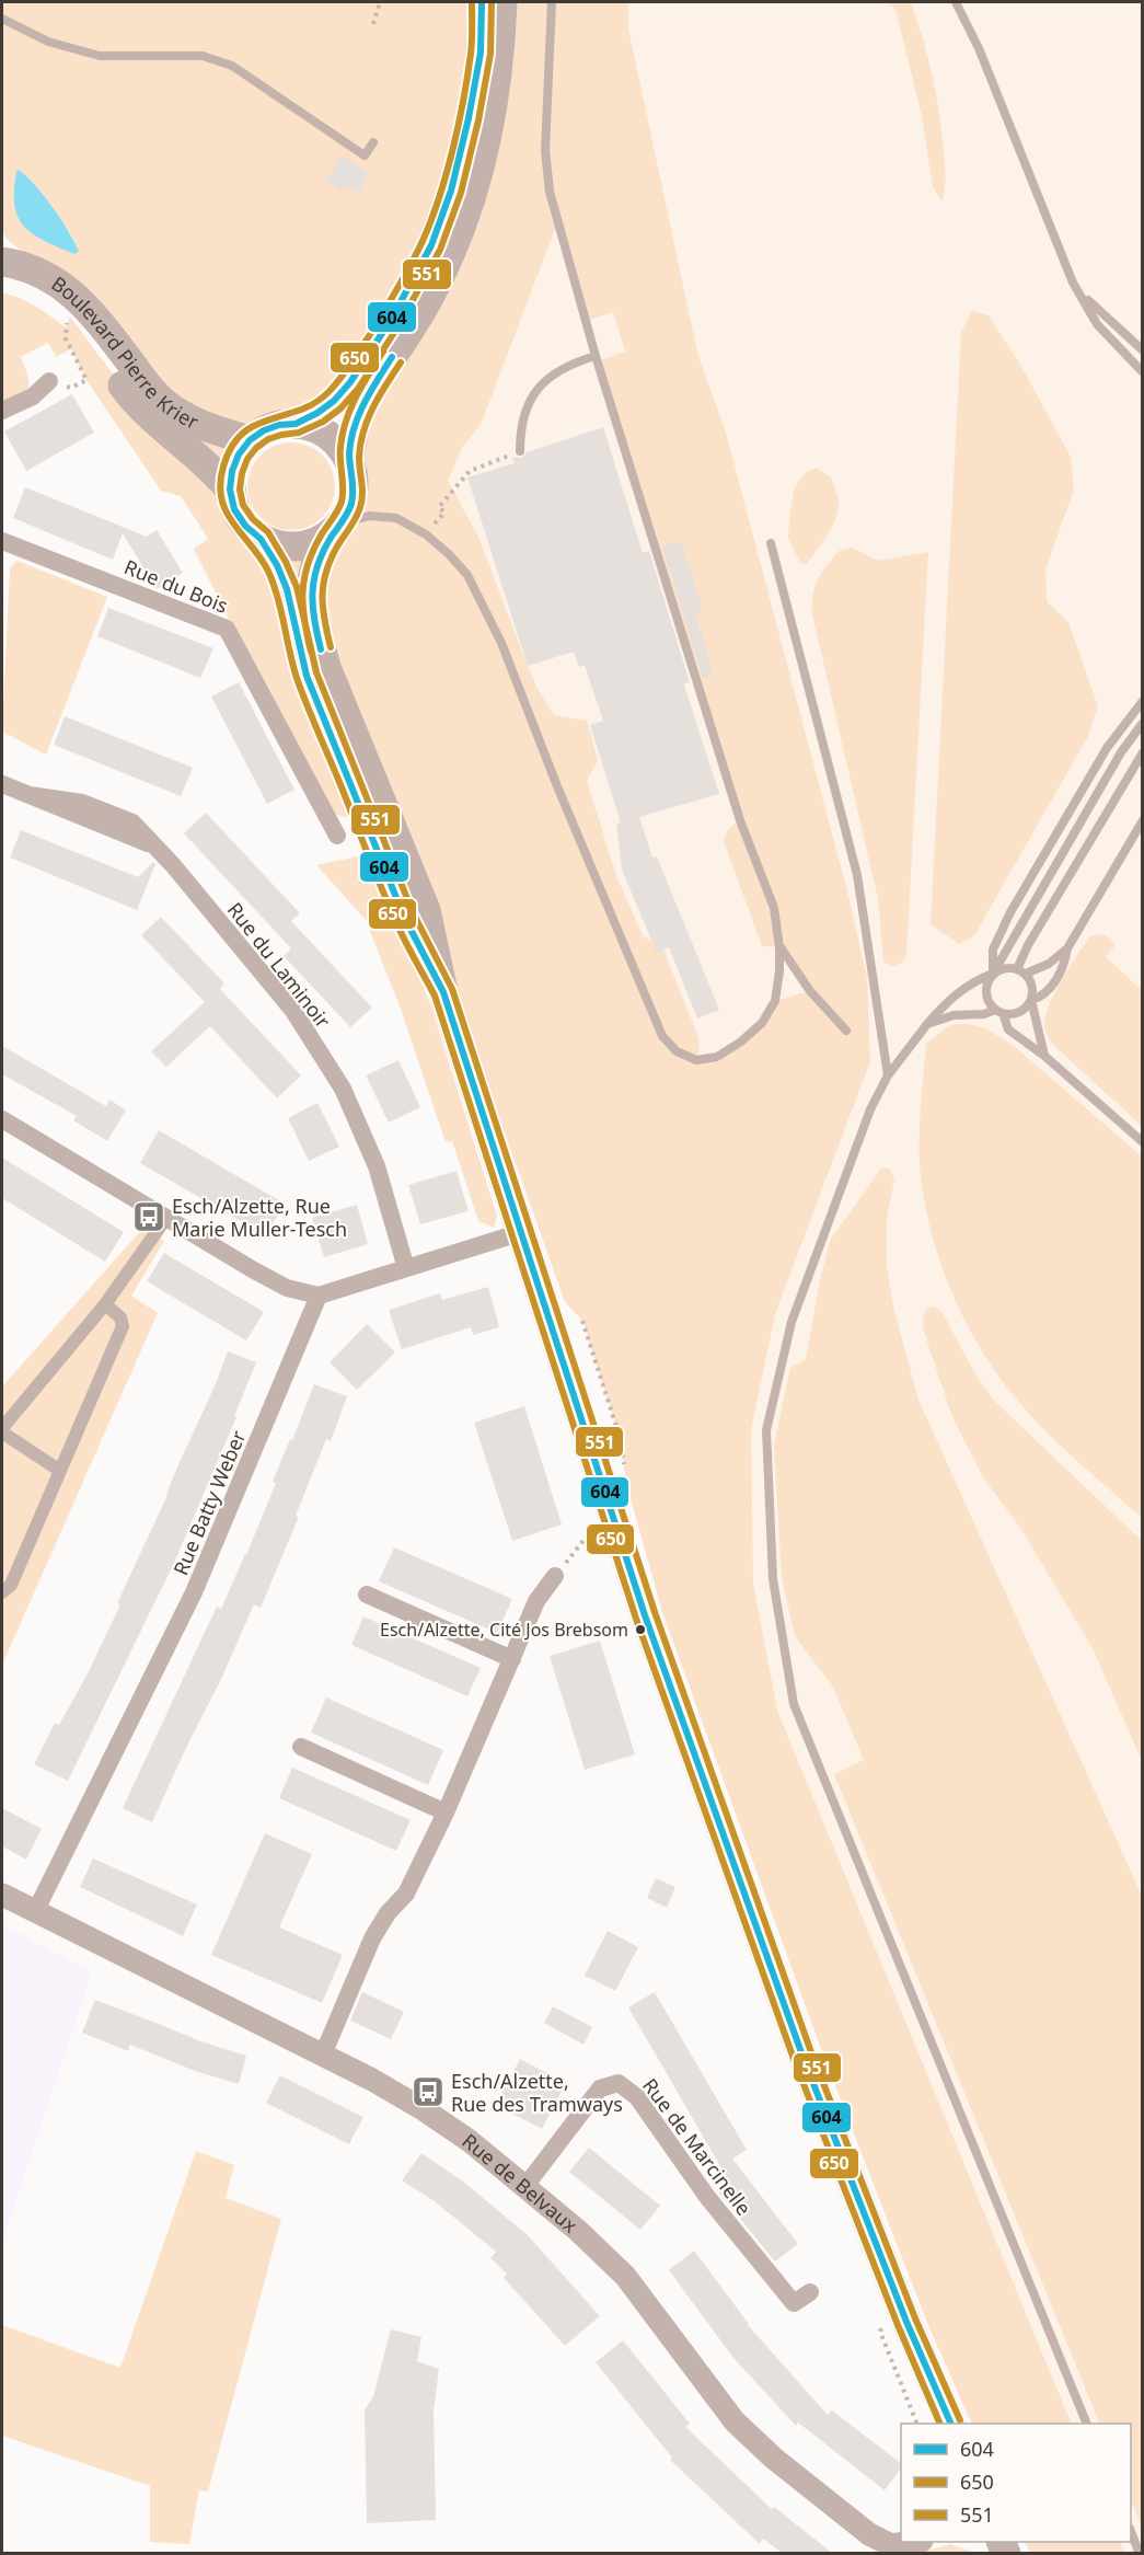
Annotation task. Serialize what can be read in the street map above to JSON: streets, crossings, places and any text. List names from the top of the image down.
{
  "streets": {
    "main road": ["Boulevard Pierre Krier"],
    "street": [
      "Rue du Bois",
      "Rue du Laminoir",
      "Rue Batty Weber",
      "Rue de Marcinelle",
      "Rue de Belvaux"
    ]
  },
  "crossings": [
    ["Rue Batty Weber", "Rue de Belvaux"],
    ["Rue de Marcinelle", "Rue de Belvaux"]
  ],
  "places": {
    "bus stop": ["Esch/Alzette, Rue Marie Muller-Tesch", "Esch/Alzette, Rue des Tramways"],
    "other": ["Esch/Alzette, Cité Jos Brebsom"]
  },
  "lines": ["transit line 604", "transit line 650", "transit line 551"],
  "legend": ["604", "650", "551"]
}
